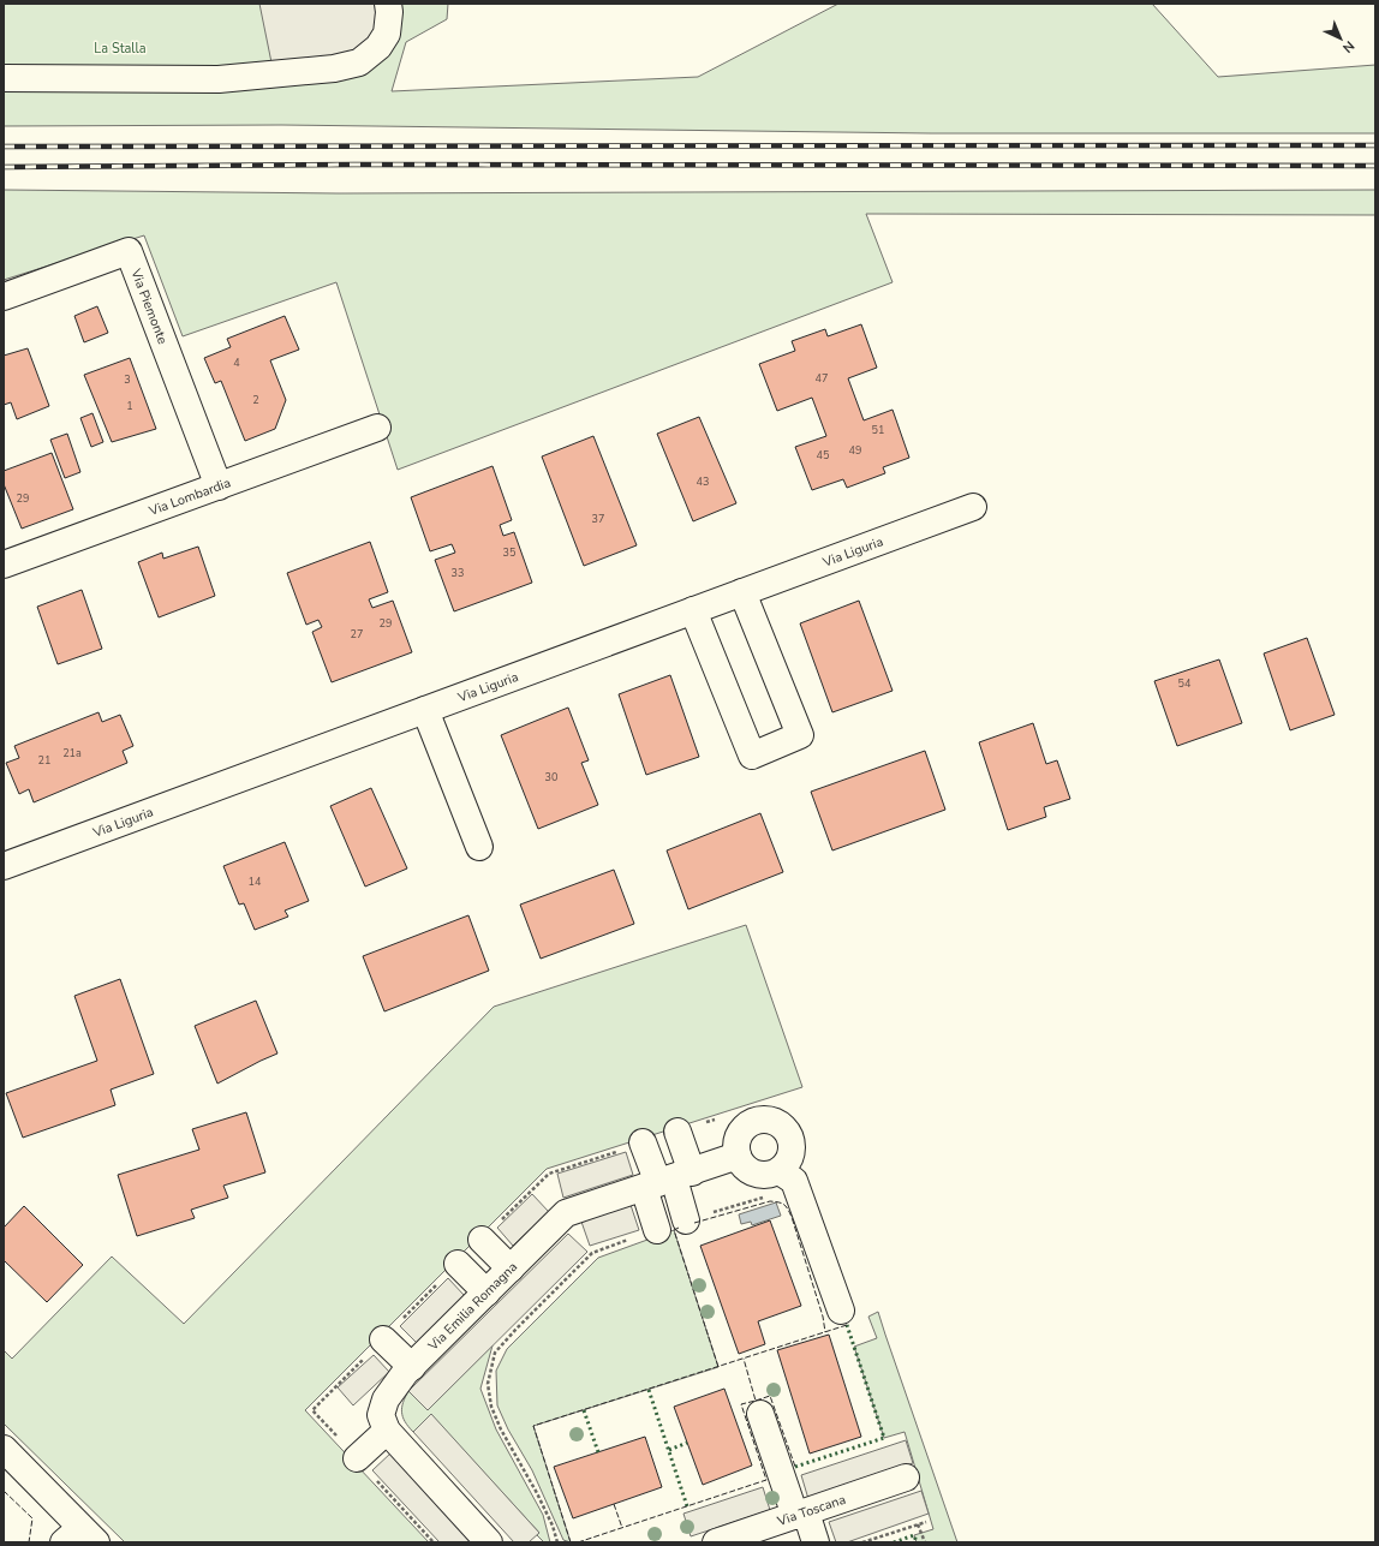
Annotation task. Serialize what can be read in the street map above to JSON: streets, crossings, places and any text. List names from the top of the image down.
{
  "streets": {
    "street": [
      "Via Piemonte",
      "Via Lombardia",
      "Via Liguria",
      "Via Emilia Romagna",
      "Via Toscana"
    ]
  },
  "crossings": [
    ["Via Piemonte", "Via Lombardia"]
  ],
  "parks": ["La Stalla"],
  "house_numbers": [
    "4",
    "47",
    "3",
    "2",
    "1",
    "51",
    "49",
    "45",
    "43",
    "29",
    "37",
    "35",
    "33",
    "29",
    "27",
    "54",
    "21a",
    "21",
    "30",
    "14"
  ],
  "north": "bottom right"
}
